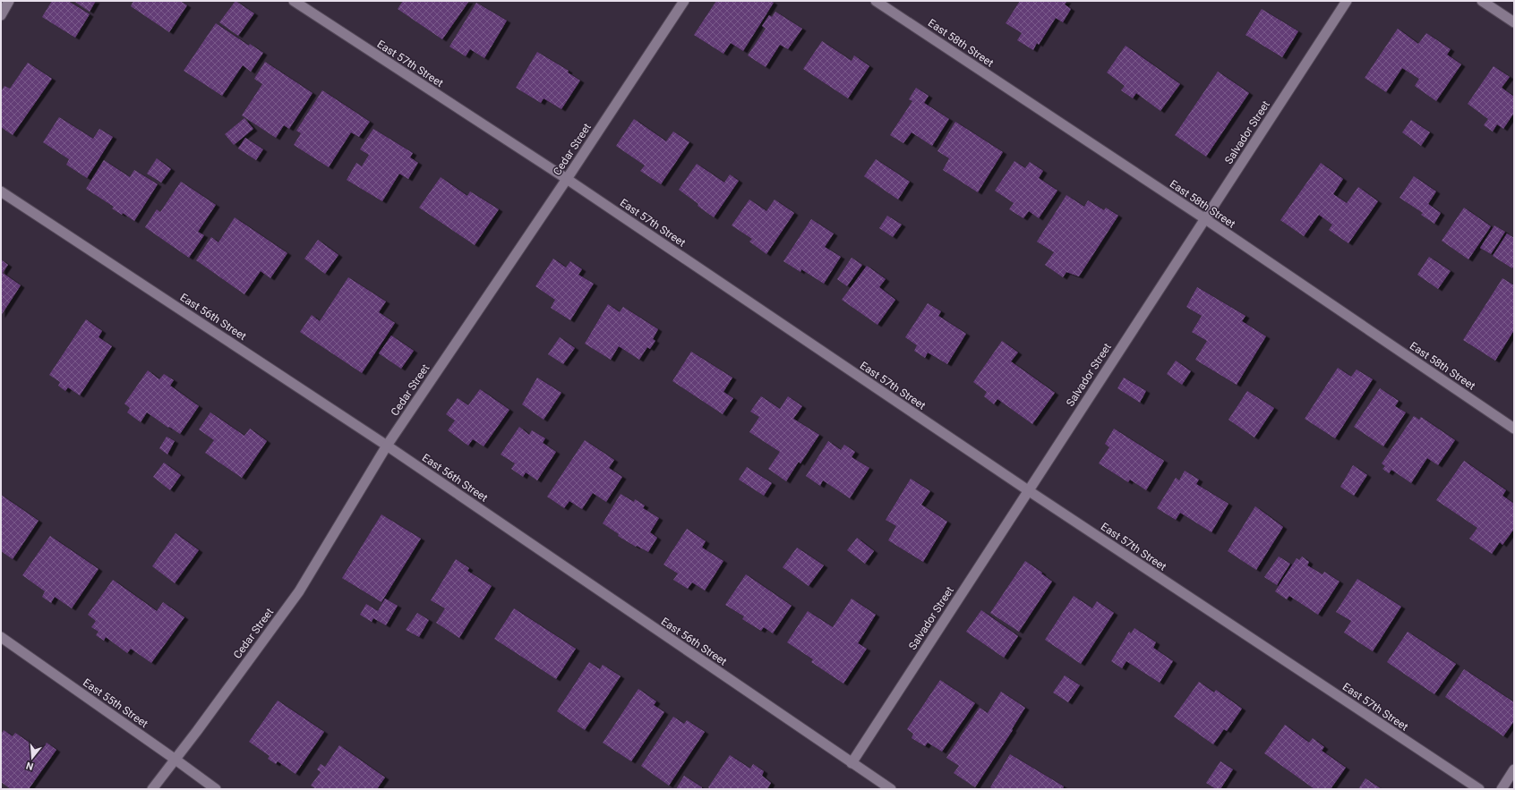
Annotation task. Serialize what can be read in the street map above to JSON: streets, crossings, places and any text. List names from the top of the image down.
{
  "streets": {
    "street": [
      "East 58th Street",
      "East 57th Street",
      "Salvador Street",
      "Cedar Street",
      "East 56th Street",
      "East 55th Street"
    ]
  },
  "crossings": [
    ["East 58th Street", "Salvador Street"],
    ["East 57th Street", "Salvador Street"],
    ["East 57th Street", "Cedar Street"],
    ["Salvador Street", "East 56th Street"],
    ["Cedar Street", "East 56th Street"],
    ["Cedar Street", "East 55th Street"]
  ],
  "north": "bottom"
}
